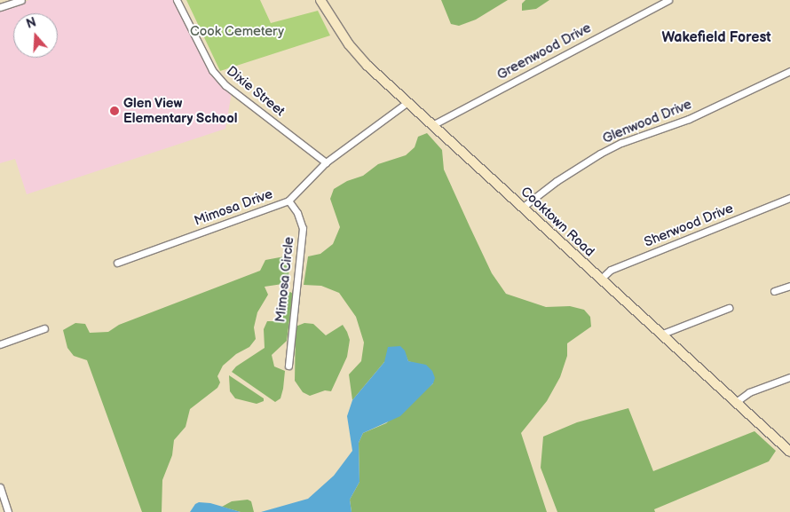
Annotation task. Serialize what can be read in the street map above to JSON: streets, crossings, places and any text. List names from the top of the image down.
{
  "streets": {
    "street": [
      "Greenwood Drive",
      "Dixie Street",
      "Glenwood Drive",
      "Mimosa Drive",
      "Cooktown Road",
      "Sherwood Drive",
      "Mimosa Circle"
    ]
  },
  "crossings": [
    ["Greenwood Drive", "Cooktown Road"],
    ["Dixie Street", "Mimosa Drive"],
    ["Glenwood Drive", "Cooktown Road"],
    ["Mimosa Drive", "Cooktown Road"],
    ["Mimosa Drive", "Mimosa Circle"],
    ["Cooktown Road", "Sherwood Drive"]
  ],
  "districts": ["Wakefield Forest"],
  "parks": ["Cook Cemetery"],
  "places": ["Glen View Elementary School"],
  "north": "top"
}
